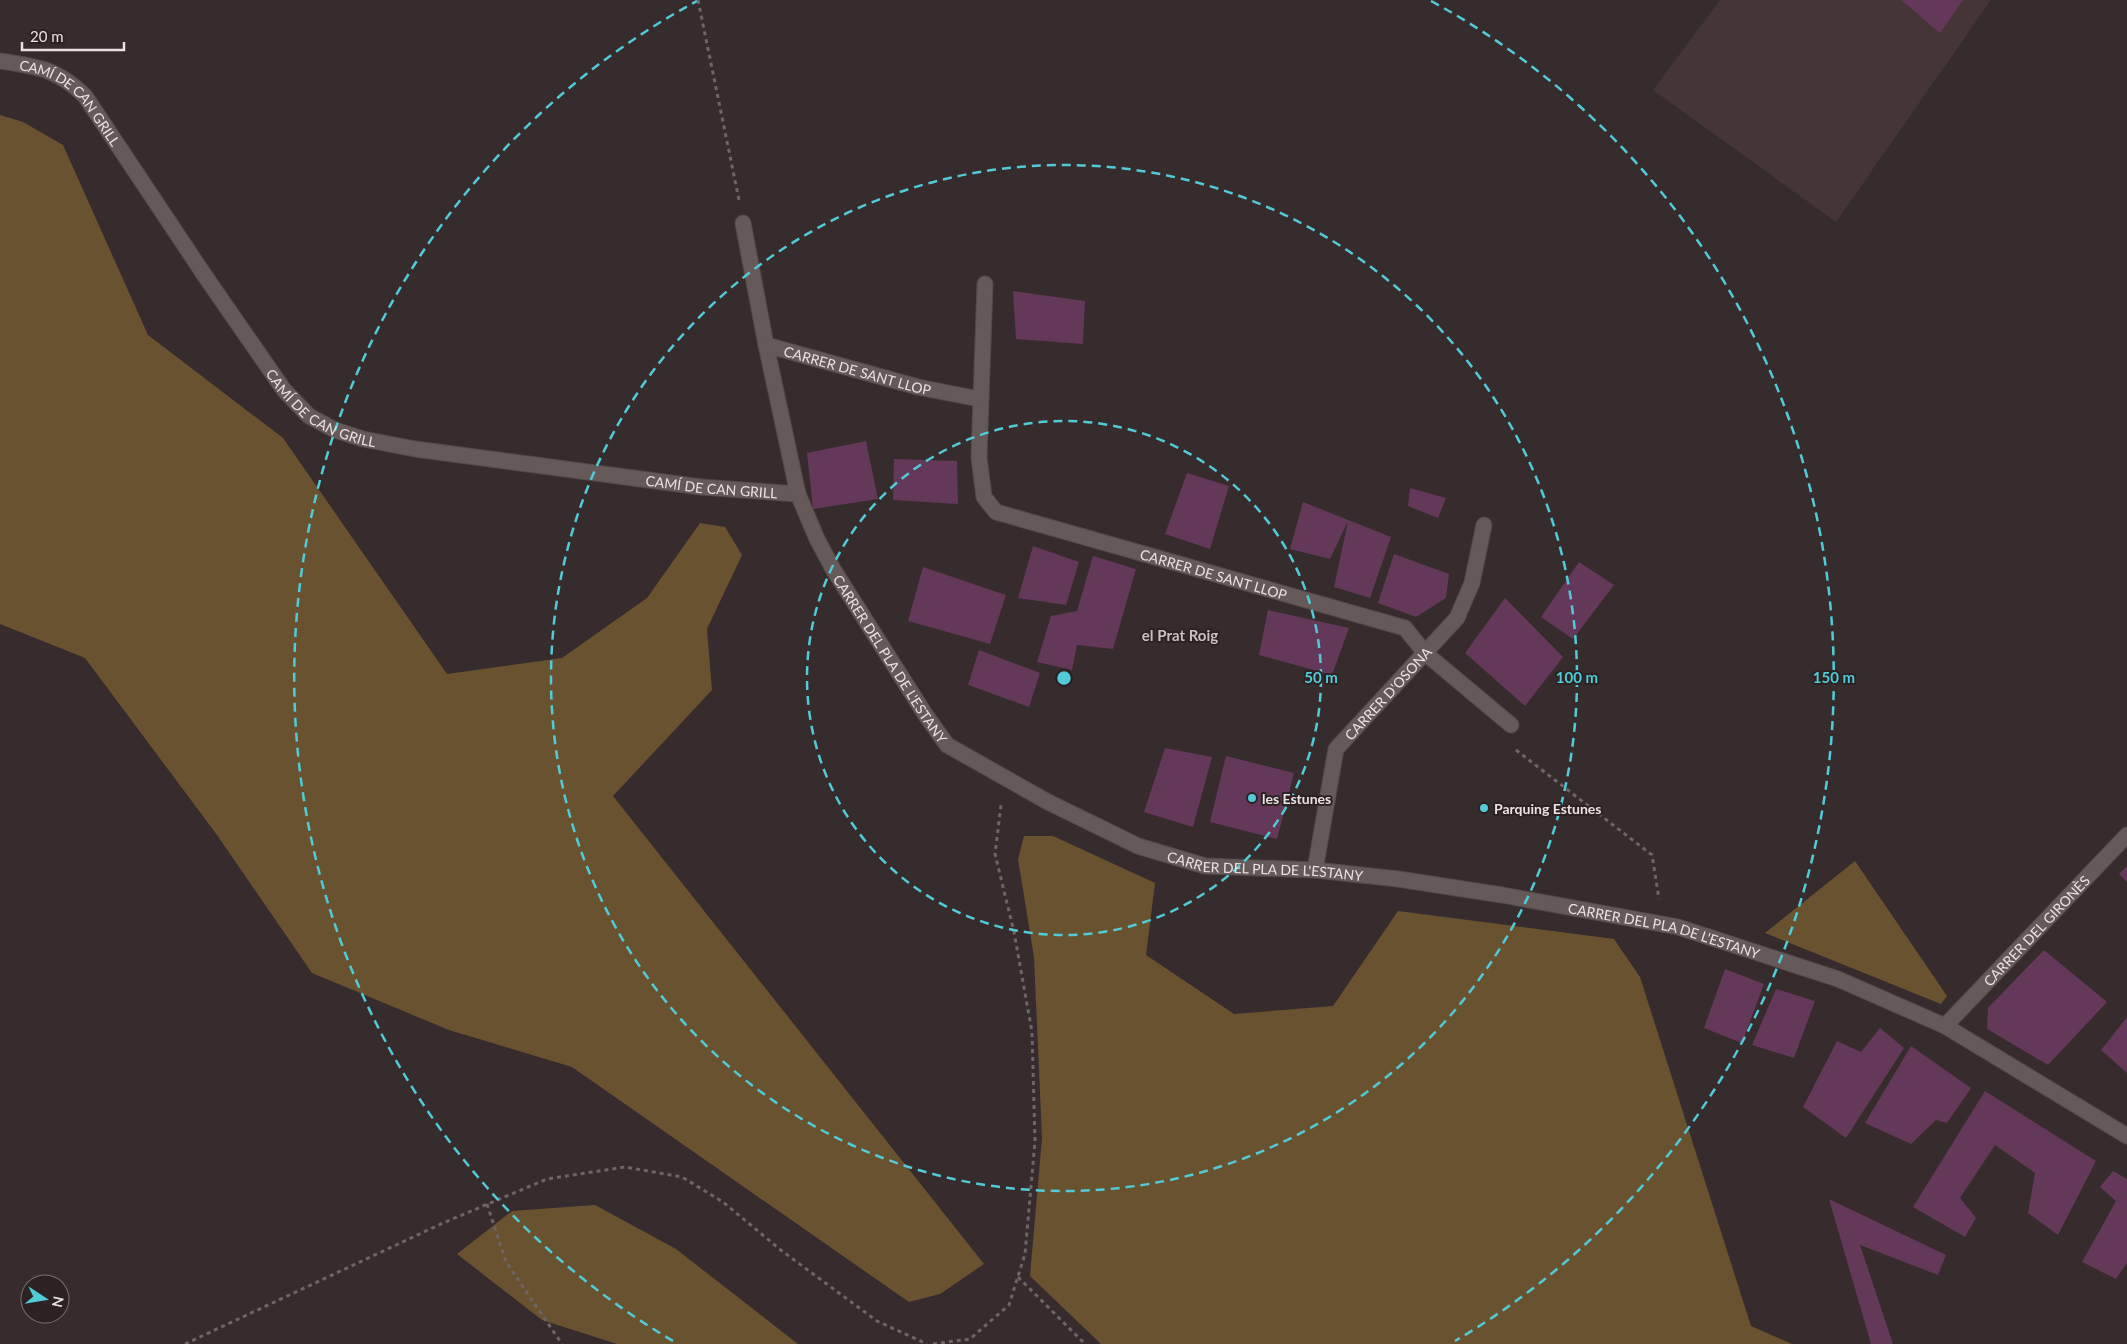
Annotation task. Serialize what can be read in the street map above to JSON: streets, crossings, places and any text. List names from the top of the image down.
{
  "streets": {
    "street": [
      "CAMÍ DE CAN GRILL",
      "CARRER DE SANT LLOP",
      "CARRER DEL PLA DE L'ESTANY",
      "CARRER D'OSONA",
      "CARRER DEL GIRONÈS"
    ]
  },
  "crossings": [
    ["CAMÍ DE CAN GRILL", "CARRER DEL PLA DE L'ESTANY"],
    ["CARRER DE SANT LLOP", "CARRER DEL PLA DE L'ESTANY"],
    ["CARRER DE SANT LLOP", "CARRER D'OSONA"],
    ["CARRER DEL PLA DE L'ESTANY", "CARRER D'OSONA"],
    ["CARRER DEL PLA DE L'ESTANY", "CARRER DEL GIRONÈS"]
  ],
  "districts": ["el Prat Roig"],
  "places": ["les Estunes", "Parquing Estunes"],
  "scale_bar": "20 m",
  "north": "right",
  "rings": ["50 m", "100 m", "150 m"]
}
